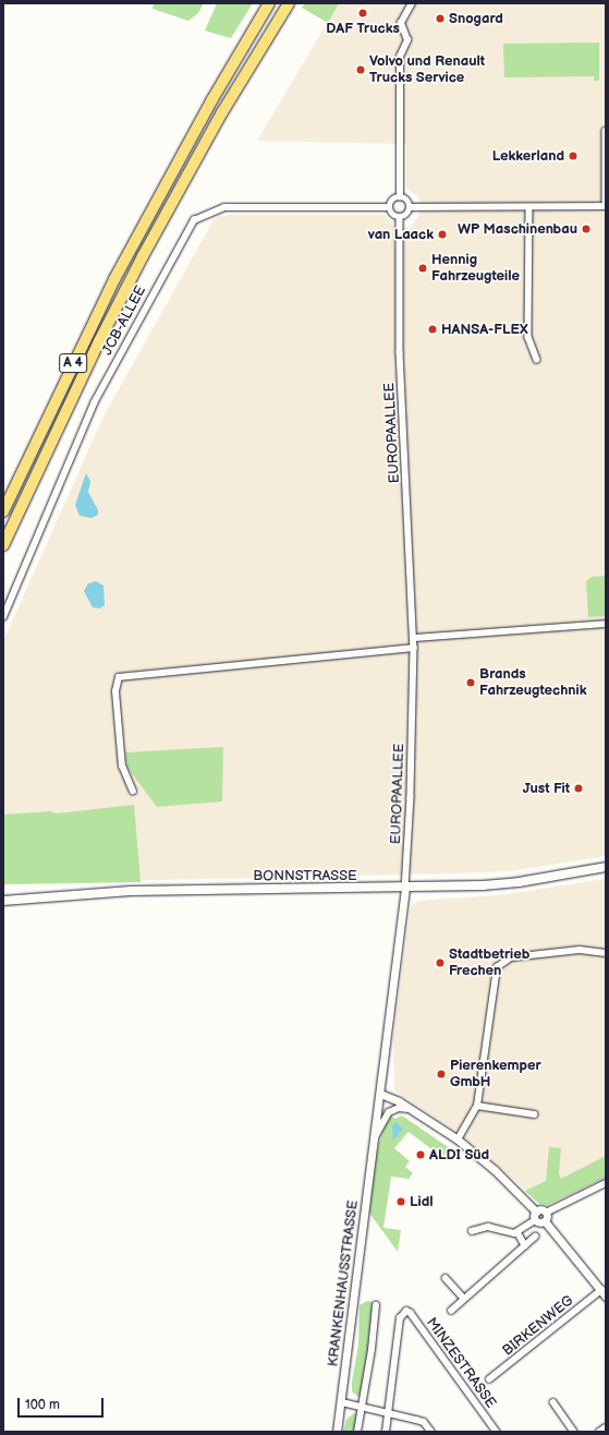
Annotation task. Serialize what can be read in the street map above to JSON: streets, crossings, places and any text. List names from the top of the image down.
{
  "streets": {
    "highway": ["A 4"],
    "main road": ["BONNSTRASSE"],
    "street": [
      "JCB-ALLEE",
      "EUROPAALLEE",
      "KRANKENHAUSSTRASSE",
      "BIRKENWEG",
      "MINZESTRASSE"
    ]
  },
  "crossings": [
    ["JCB-ALLEE", "EUROPAALLEE"],
    ["EUROPAALLEE", "BONNSTRASSE"],
    ["EUROPAALLEE", "KRANKENHAUSSTRASSE"],
    ["BONNSTRASSE", "KRANKENHAUSSTRASSE"]
  ],
  "places": [
    "DAF Trucks",
    "Snogard",
    "Volvo und Renault Trucks Service",
    "Lekkerland",
    "WP Maschinenbau",
    "van Laack",
    "Hennig Fahrzeugteile",
    "HANSA-FLEX",
    "Brands Fahrzeugtechnik",
    "Just Fit",
    "Stadtbetrieb Frechen",
    "Pierenkemper GmbH",
    "ALDI Süd",
    "Lidl"
  ],
  "scale_bar": "100 m"
}
